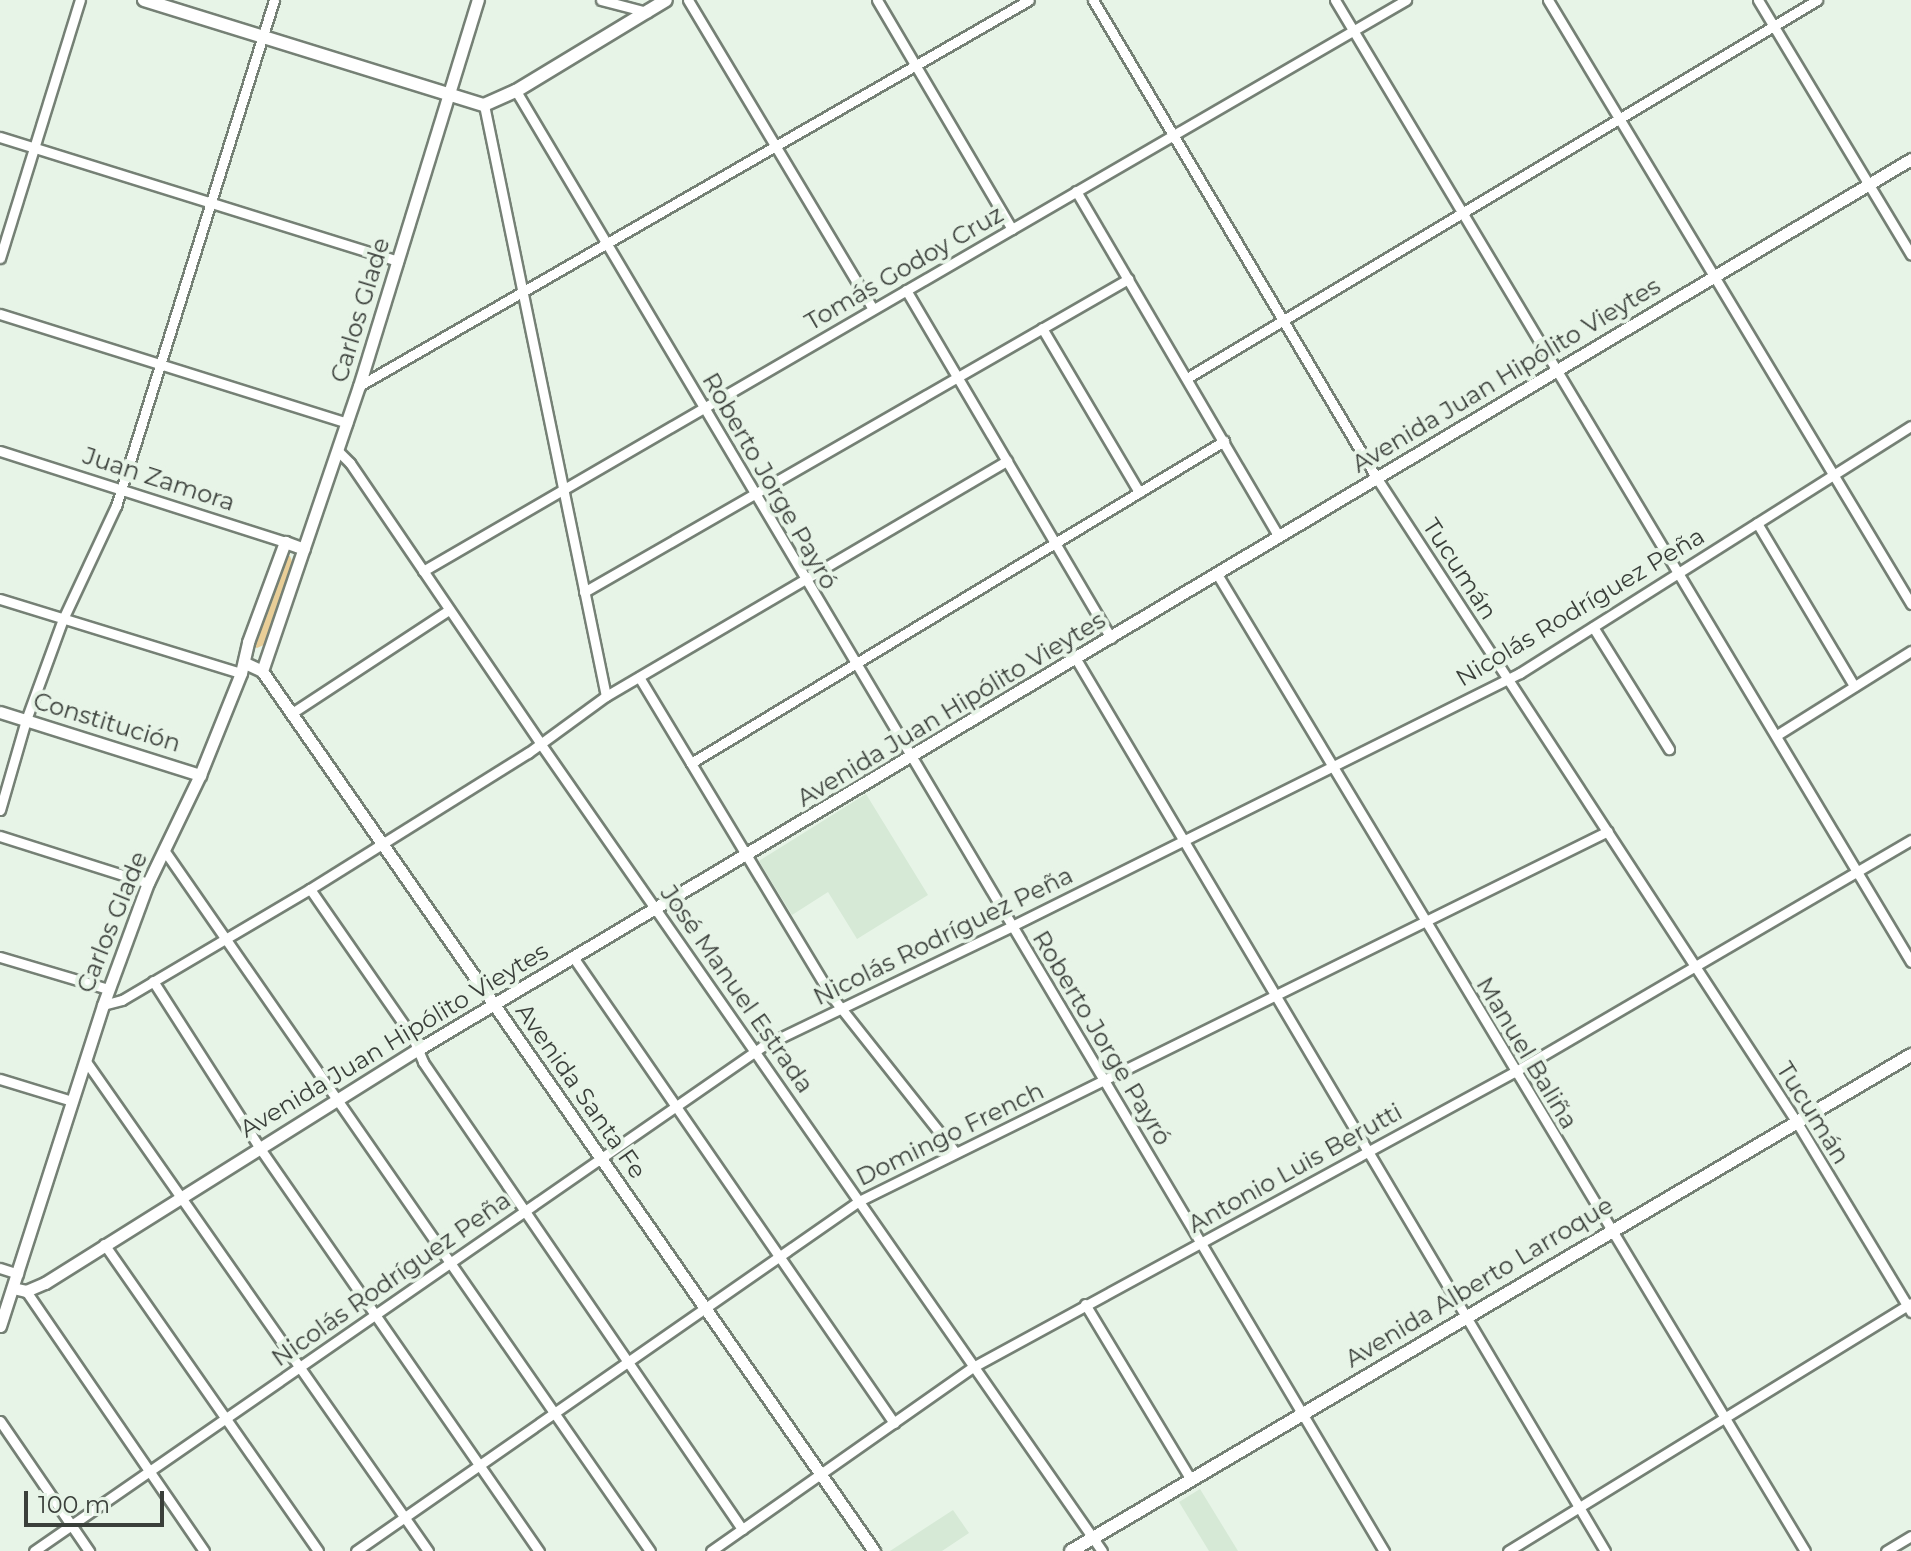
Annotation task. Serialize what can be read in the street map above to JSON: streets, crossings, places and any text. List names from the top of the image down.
{
  "streets": {
    "main road": ["Avenida Alberto Larroque"],
    "street": [
      "Tomás Godoy Cruz",
      "Carlos Glade",
      "Avenida Juan Hipólito Vieytes",
      "Juan Zamora",
      "Roberto Jorge Payró",
      "Tucumán",
      "Nicolás Rodríguez Peña",
      "Constitución",
      "José Manuel Estrada",
      "Manuel Baliña",
      "Avenida Santa Fe",
      "Domingo French",
      "Antonio Luis Berutti"
    ]
  },
  "crossings": [
    ["Tomás Godoy Cruz", "Roberto Jorge Payró"],
    ["Tomás Godoy Cruz", "Tucumán"],
    ["Tomás Godoy Cruz", "José Manuel Estrada"],
    ["Carlos Glade", "Juan Zamora"],
    ["Carlos Glade", "Constitución"],
    ["Carlos Glade", "José Manuel Estrada"],
    ["Carlos Glade", "Avenida Santa Fe"],
    ["Avenida Juan Hipólito Vieytes", "Roberto Jorge Payró"],
    ["Avenida Juan Hipólito Vieytes", "Tucumán"],
    ["Avenida Juan Hipólito Vieytes", "José Manuel Estrada"],
    ["Avenida Juan Hipólito Vieytes", "Manuel Baliña"],
    ["Avenida Juan Hipólito Vieytes", "Avenida Santa Fe"],
    ["Roberto Jorge Payró", "Nicolás Rodríguez Peña"],
    ["Roberto Jorge Payró", "Domingo French"],
    ["Roberto Jorge Payró", "Antonio Luis Berutti"],
    ["Roberto Jorge Payró", "Avenida Alberto Larroque"],
    ["Tucumán", "Nicolás Rodríguez Peña"],
    ["Tucumán", "Domingo French"],
    ["Tucumán", "Antonio Luis Berutti"],
    ["Tucumán", "Avenida Alberto Larroque"],
    ["Nicolás Rodríguez Peña", "José Manuel Estrada"],
    ["Nicolás Rodríguez Peña", "Manuel Baliña"],
    ["Nicolás Rodríguez Peña", "Avenida Santa Fe"],
    ["José Manuel Estrada", "Domingo French"],
    ["José Manuel Estrada", "Antonio Luis Berutti"],
    ["José Manuel Estrada", "Avenida Alberto Larroque"],
    ["Manuel Baliña", "Domingo French"],
    ["Manuel Baliña", "Antonio Luis Berutti"],
    ["Manuel Baliña", "Avenida Alberto Larroque"],
    ["Avenida Santa Fe", "Domingo French"],
    ["Avenida Santa Fe", "Antonio Luis Berutti"]
  ],
  "scale_bar": "100 m"
}
